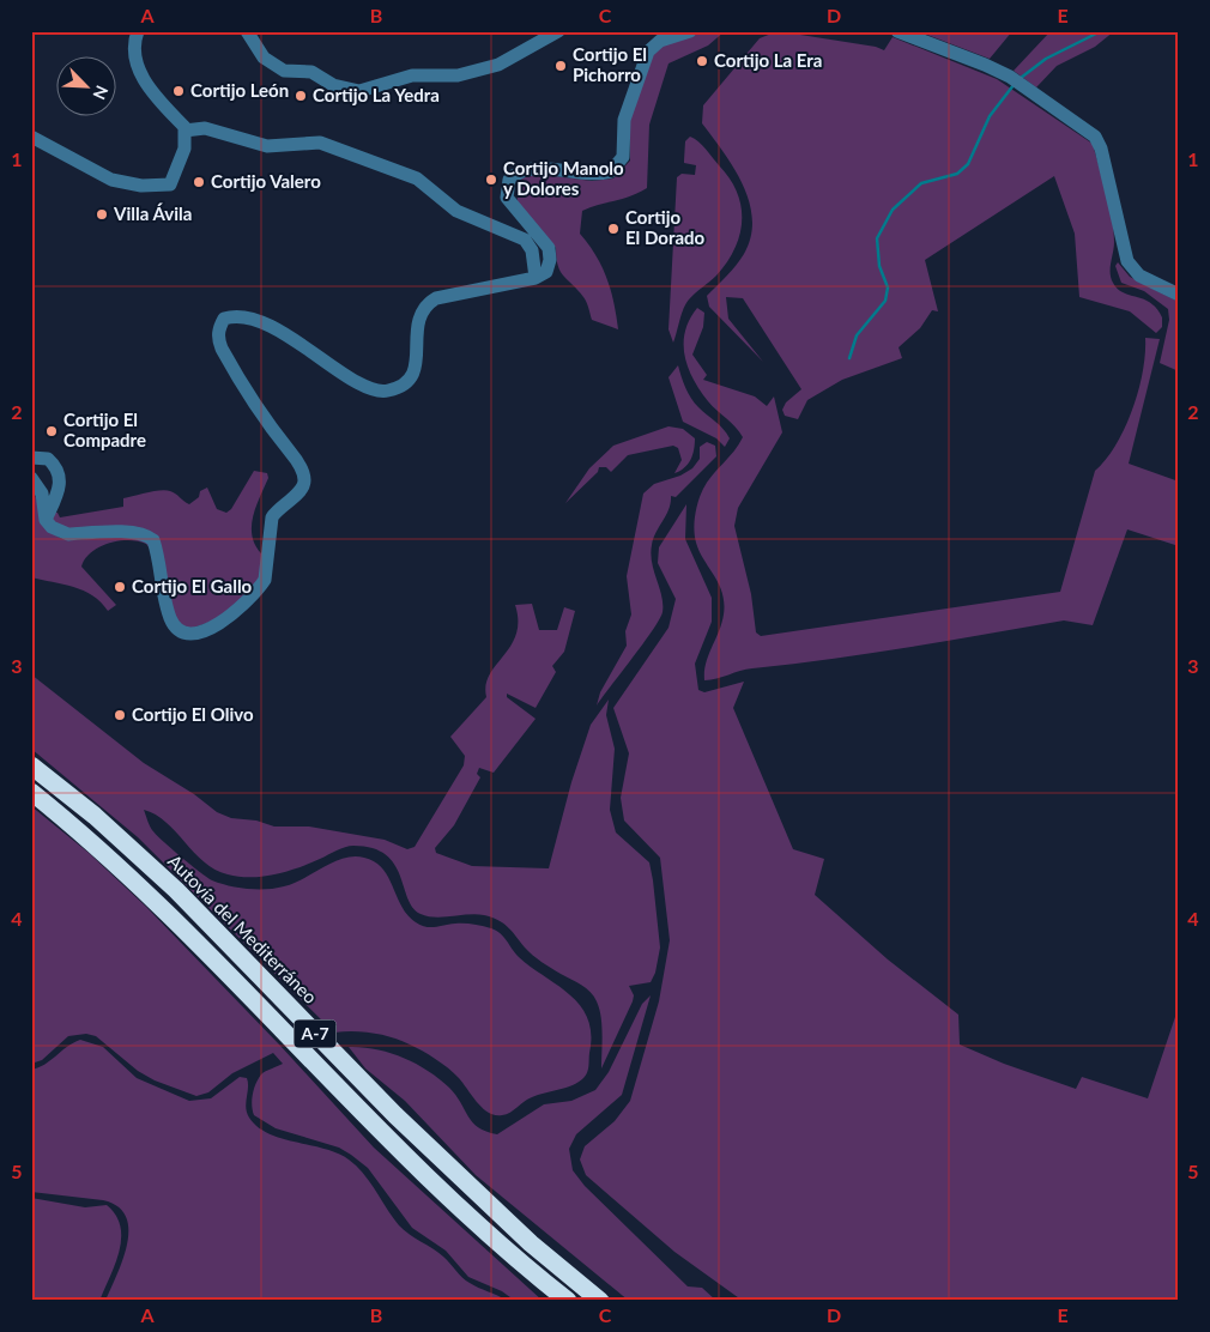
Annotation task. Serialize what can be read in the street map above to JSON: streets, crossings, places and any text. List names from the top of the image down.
{
  "streets": {
    "highway": ["Autovía del Mediterráneo", "A-7"]
  },
  "places": [
    "Cortijo La Era",
    "Cortijo El Pichorro",
    "Cortijo León",
    "Cortijo La Yedra",
    "Cortijo Manolo y Dolores",
    "Cortijo Valero",
    "Villa Ávila",
    "Cortijo El Dorado",
    "Cortijo El Compadre",
    "Cortijo El Gallo",
    "Cortijo El Olivo"
  ],
  "north": "bottom right",
  "grid": {
    "columns": [
      "A",
      "B",
      "C",
      "D",
      "E"
    ],
    "rows": [
      "1",
      "2",
      "3",
      "4",
      "5"
    ]
  }
}
